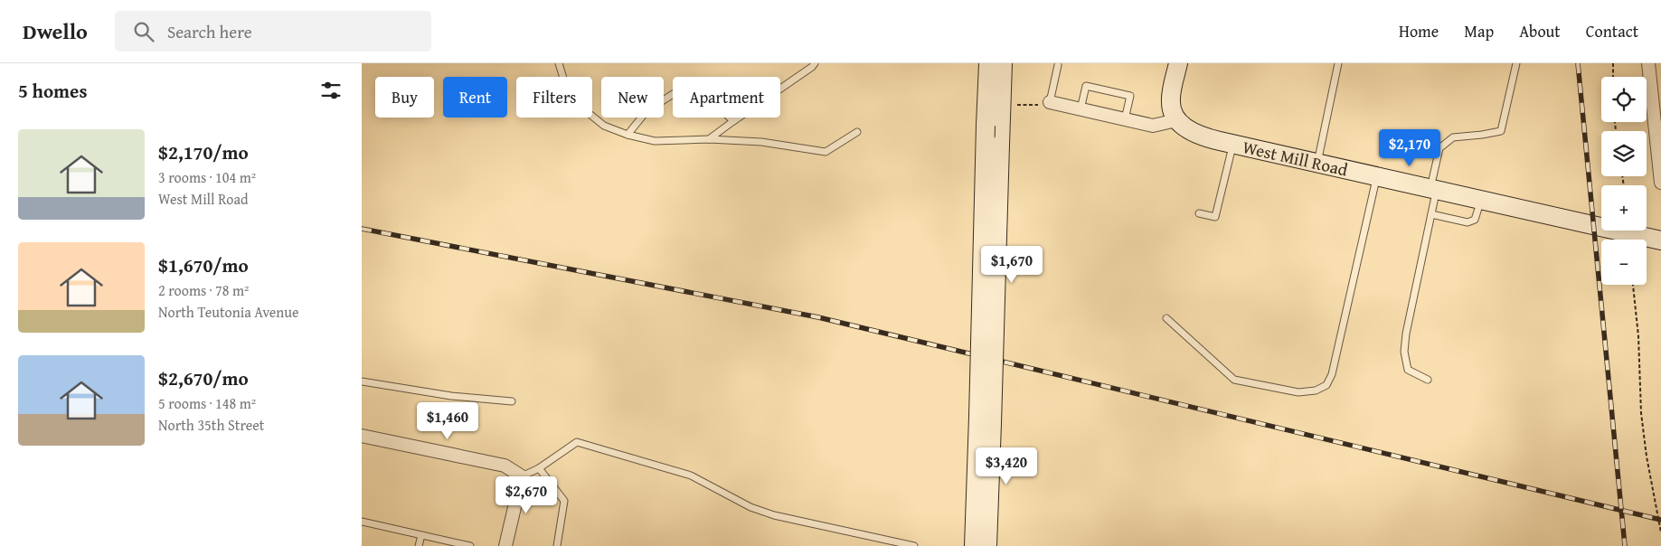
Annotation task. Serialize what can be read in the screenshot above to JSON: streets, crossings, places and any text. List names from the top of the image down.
{
  "streets": {
    "main road": ["West Mill Road"]
  },
  "page": {
    "header": "Dwello",
    "search": "Search here",
    "nav": [
      "Home",
      "Map",
      "About",
      "Contact"
    ],
    "heading": "5 homes",
    "map_buttons": ["+", "−"],
    "chip": [
      "Buy",
      "Rent",
      "Filters",
      "New",
      "Apartment"
    ],
    "list": [
      {
        "name": "$2,170/mo",
        "note": "3 rooms · 104 m² · West Mill Road"
      },
      {
        "name": "$1,670/mo",
        "note": "2 rooms · 78 m² · North Teutonia Avenue"
      },
      {
        "name": "$2,670/mo",
        "note": "5 rooms · 148 m² · North 35th Street"
      }
    ],
    "price": [
      "$2,170",
      "$1,670",
      "$1,460",
      "$3,420",
      "$2,670"
    ]
  }
}
